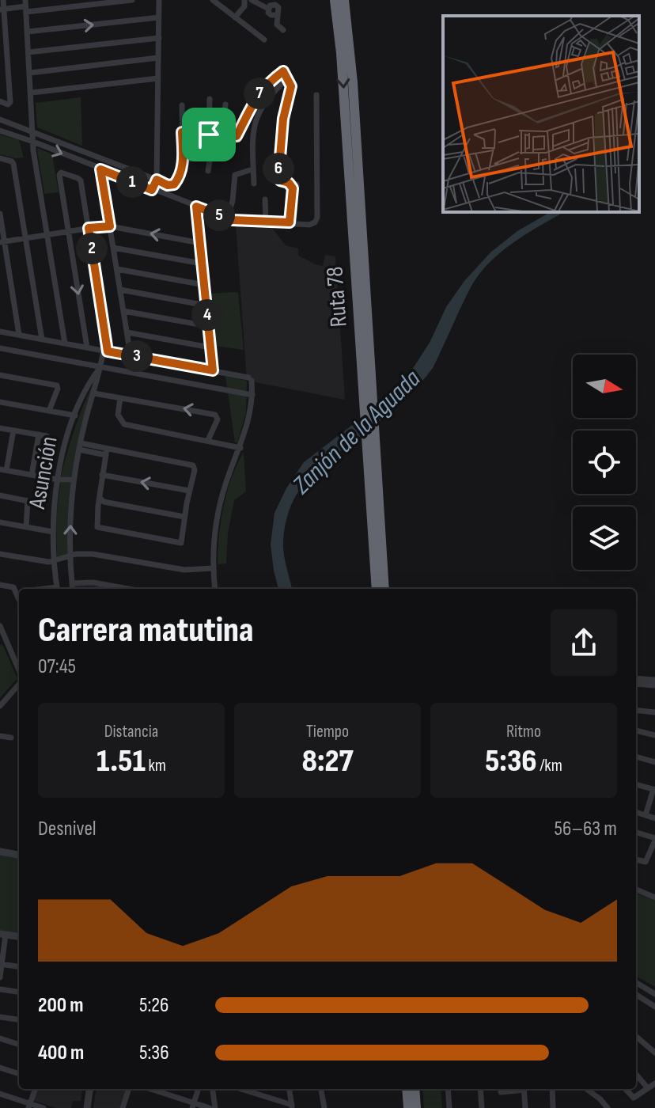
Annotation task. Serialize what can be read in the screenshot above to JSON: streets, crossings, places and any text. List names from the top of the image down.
{
  "streets": {
    "highway": ["Ruta 78"],
    "street": ["Asunción"]
  },
  "water": ["Zanjón de la Aguada"],
  "north": "right",
  "page": {
    "pins": [
      "7",
      "6",
      "1",
      "5",
      "2",
      "4",
      "3"
    ],
    "heading": ["Carrera matutina", "07:45"],
    "stats": [
      ["Distancia", "1.51 km"],
      ["Tiempo", "8:27"],
      ["Ritmo", "5:36 /km"]
    ],
    "chart": ["Desnivel", "56–63 m"],
    "list": [
      {
        "name": "200 m",
        "note": "5:26"
      },
      {
        "name": "400 m",
        "note": "5:36"
      }
    ]
  }
}
